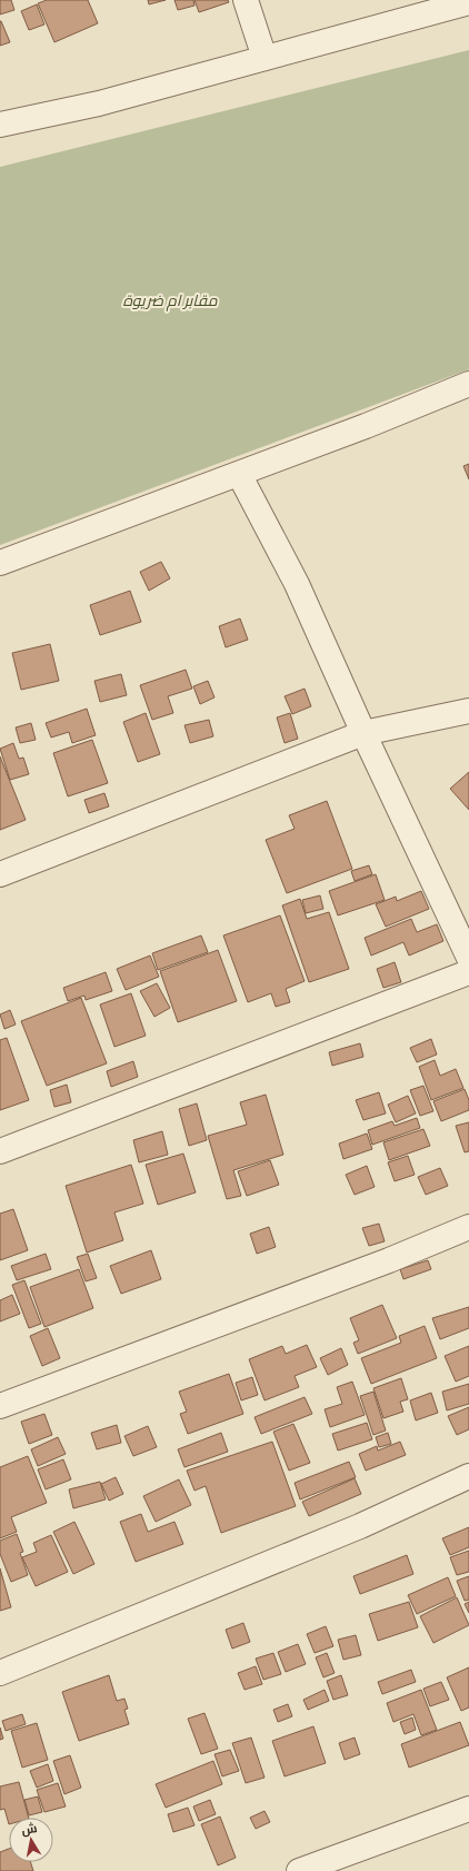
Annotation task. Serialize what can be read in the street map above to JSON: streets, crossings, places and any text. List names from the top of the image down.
{
  "parks": ["مقابر ام ضريوة"],
  "north": "top"
}
